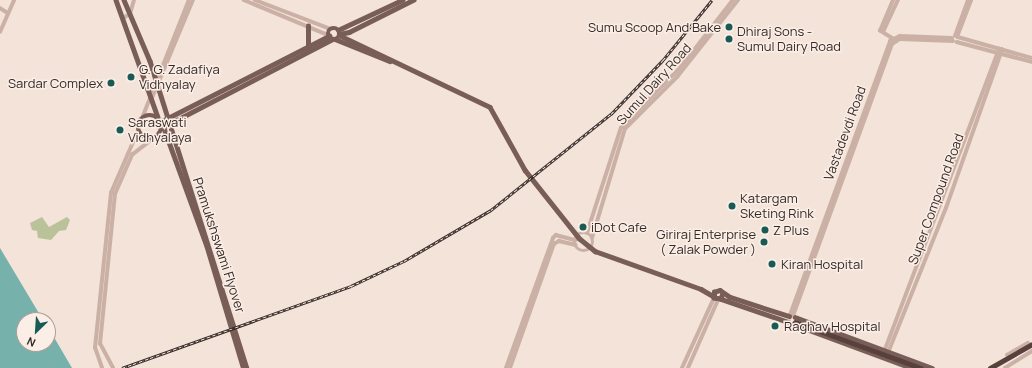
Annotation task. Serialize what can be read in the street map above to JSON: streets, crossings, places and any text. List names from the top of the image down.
{
  "streets": {
    "main road": ["Pramukshswami Flyover"],
    "street": ["Sumul Dairy Road", "Vastadevdi Road", "Super Compound Road"]
  },
  "places": [
    "Sumu Scoop And Bake",
    "Dhiraj Sons - Sumul Dairy Road",
    "G. G. Zadafiya Vidhyalay",
    "Sardar Complex",
    "Saraswati Vidhyalaya",
    "Katargam Sketing Rink",
    "iDot Cafe",
    "Z Plus",
    "Giriraj Enterprise ( Zalak Powder )",
    "Kiran Hospital",
    "Raghav Hospital"
  ],
  "north": "bottom left"
}
